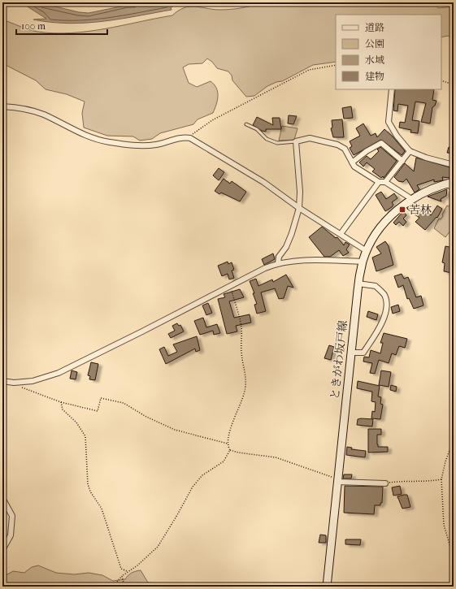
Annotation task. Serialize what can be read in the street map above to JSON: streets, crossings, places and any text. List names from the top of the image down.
{
  "streets": {
    "main road": ["ときがわ坂戸線"]
  },
  "places": {
    "transit": ["苦林"]
  },
  "legend": [
    "道路",
    "公園",
    "水域",
    "建物"
  ],
  "scale_bar": "100 m"
}
